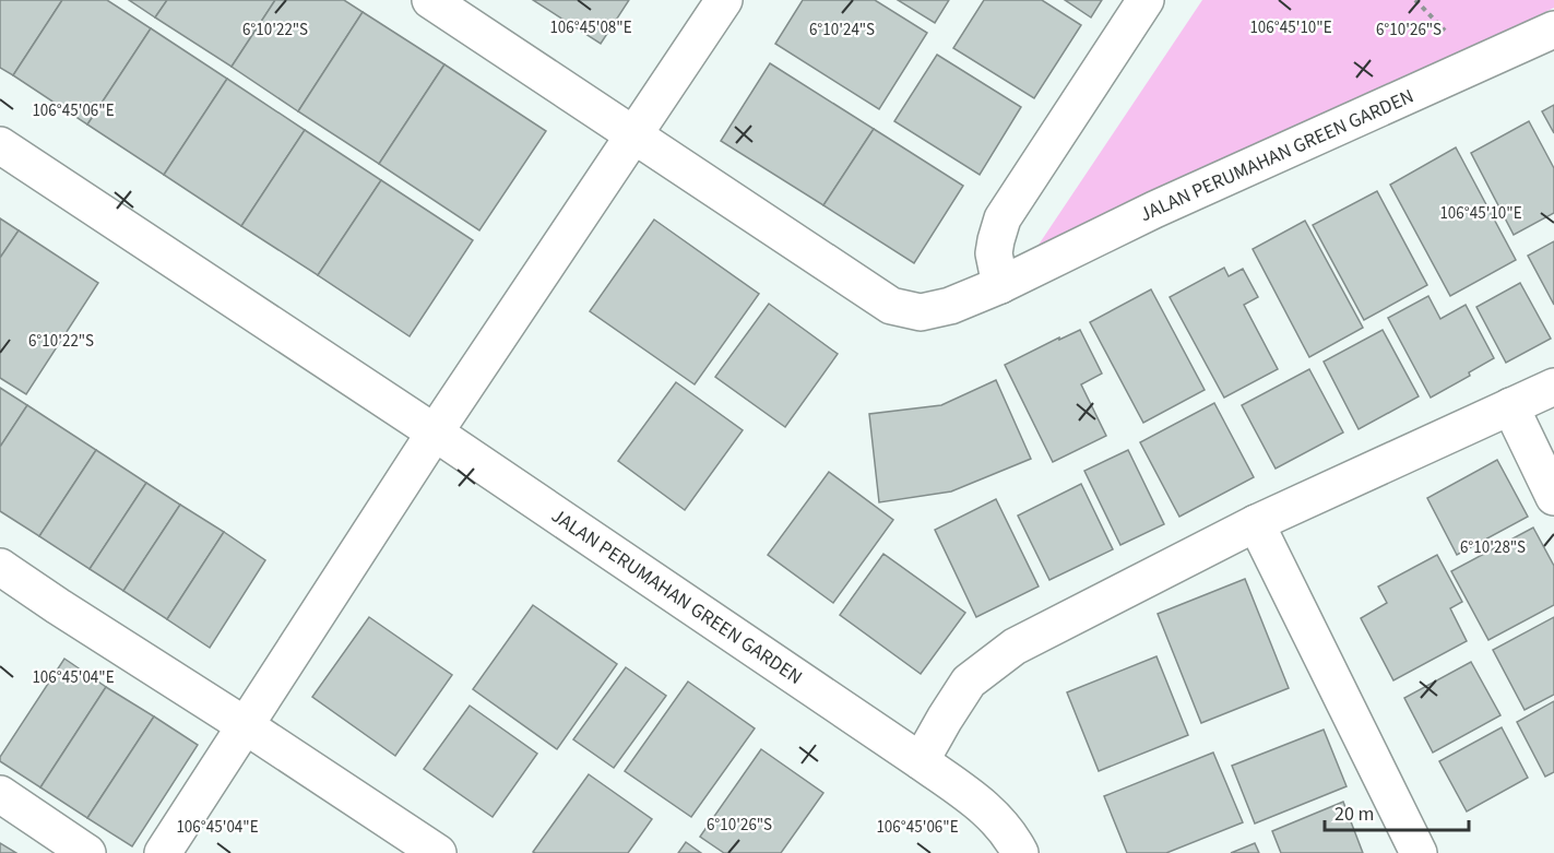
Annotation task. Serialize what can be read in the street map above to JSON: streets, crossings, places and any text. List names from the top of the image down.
{
  "streets": {
    "street": ["JALAN PERUMAHAN GREEN GARDEN"]
  },
  "scale_bar": "20 m",
  "coordinates": [
    "106°45'08\"E",
    "106°45'10\"E",
    "6°10'22\"S",
    "6°10'24\"S",
    "6°10'26\"S",
    "106°45'06\"E",
    "6°10'28\"S",
    "106°45'04\"E"
  ]
}
